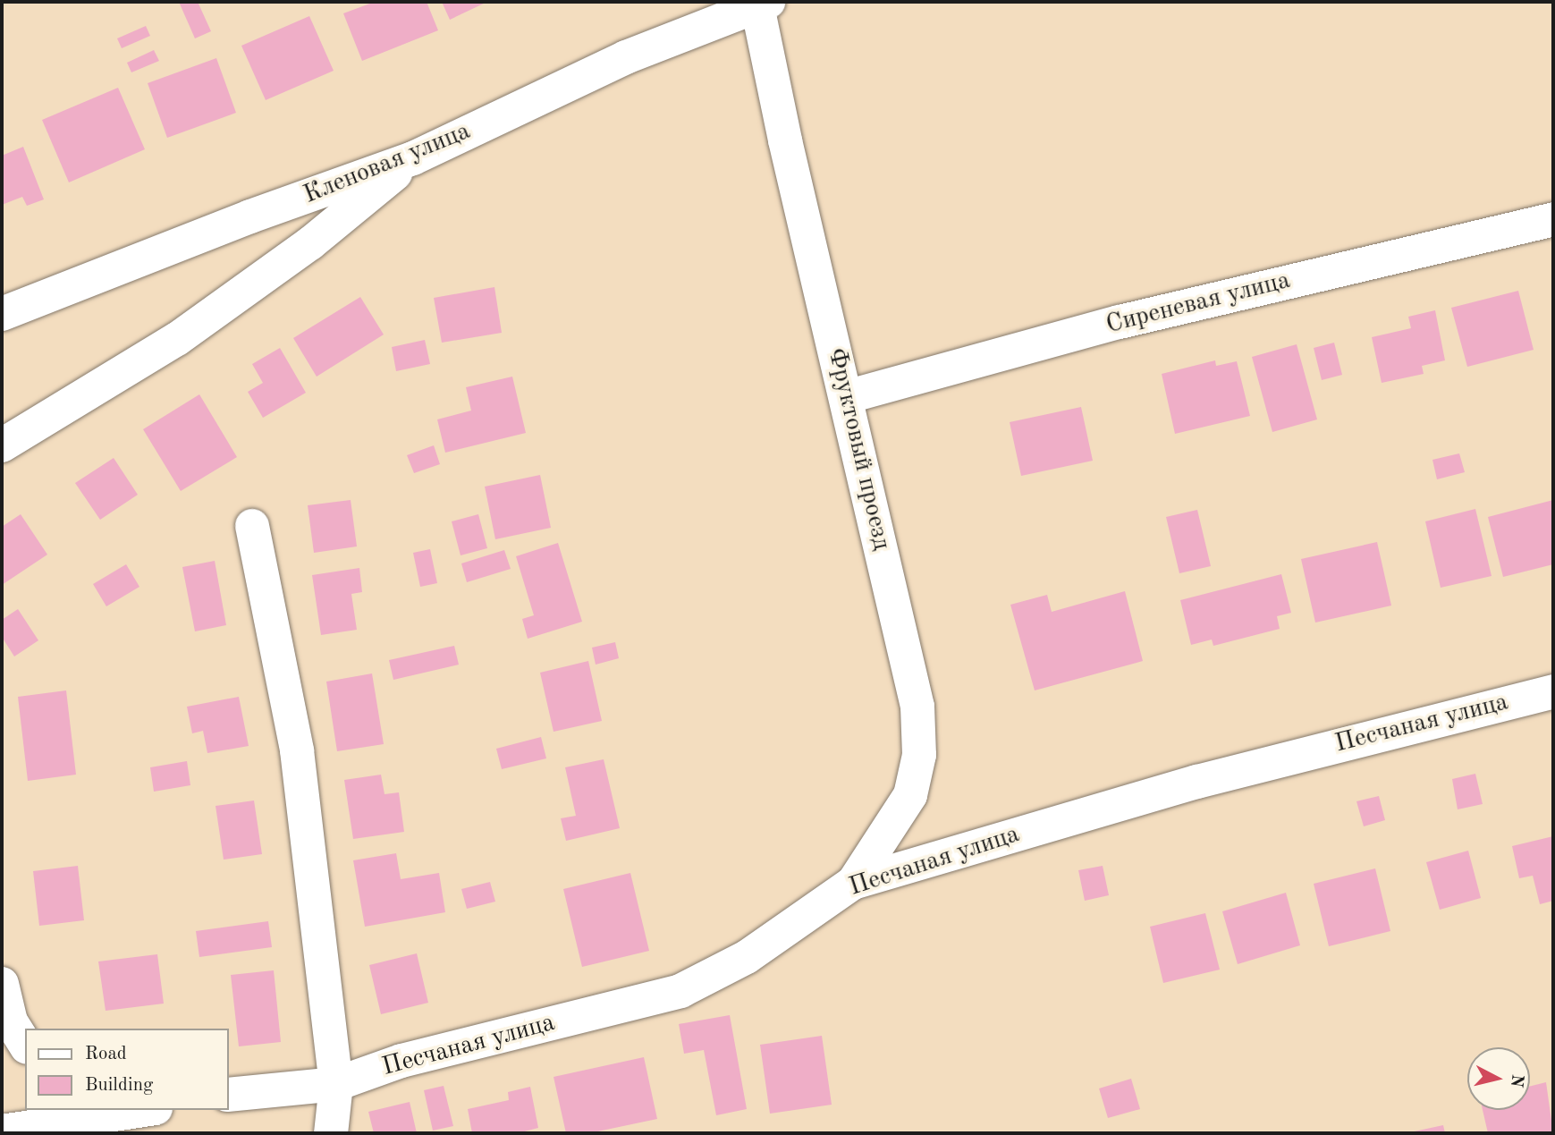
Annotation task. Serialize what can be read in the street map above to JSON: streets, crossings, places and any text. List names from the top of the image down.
{
  "streets": {
    "street": [
      "Кленовая улица",
      "Сиреневая улица",
      "Фруктовый проезд",
      "Песчаная улица"
    ]
  },
  "crossings": [
    ["Кленовая улица", "Фруктовый проезд"],
    ["Сиреневая улица", "Фруктовый проезд"],
    ["Фруктовый проезд", "Песчаная улица"]
  ],
  "legend": ["Road", "Building"],
  "north": "right"
}
